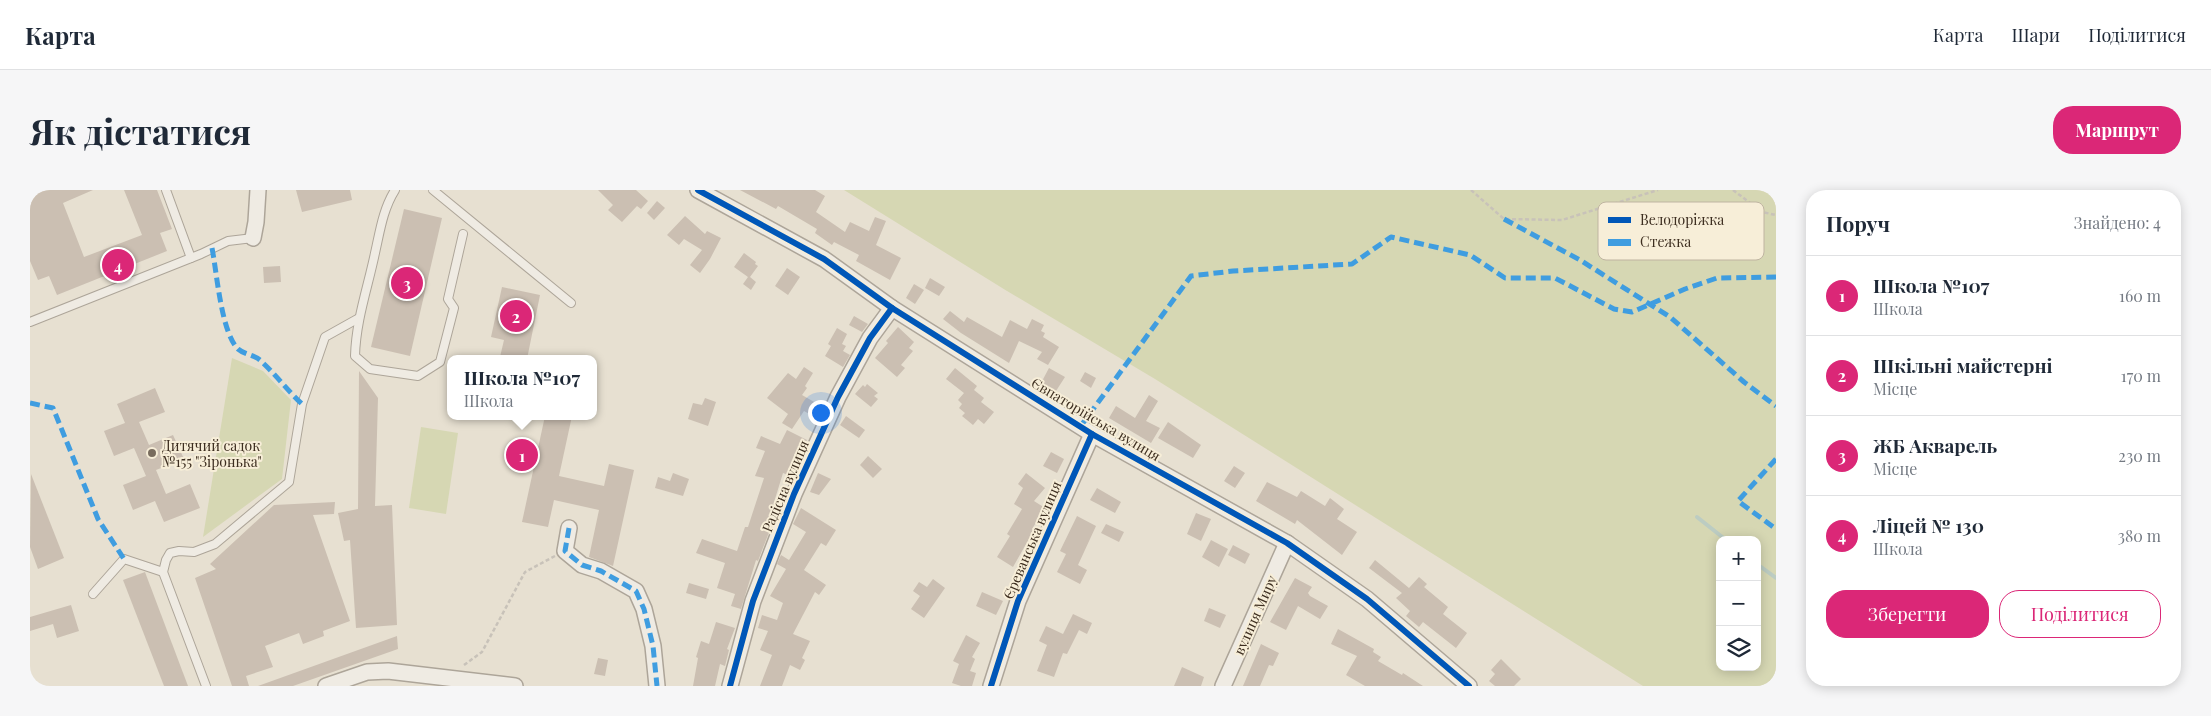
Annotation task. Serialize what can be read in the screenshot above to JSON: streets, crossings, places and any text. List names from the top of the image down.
{
  "streets": {
    "street": [
      "Євпаторійська вулиця",
      "Радісна вулиця",
      "Єреванська вулиця",
      "вулиця Миру"
    ]
  },
  "crossings": [
    ["Євпаторійська вулиця", "Радісна вулиця"],
    ["Євпаторійська вулиця", "Єреванська вулиця"],
    ["Євпаторійська вулиця", "вулиця Миру"]
  ],
  "places": ["Дитячий садок №155 \"Зіронька\""],
  "legend": ["Велодоріжка", "Стежка"],
  "page": {
    "header": "Карта",
    "nav": ["Карта", "Шари", "Поділитися"],
    "buttons": [
      "Маршрут",
      ["Зберегти", "Поділитися"]
    ],
    "title": "Як дістатися",
    "heading": ["Поруч", "Знайдено: 4"],
    "pins": [
      "4",
      "3",
      "2",
      "1"
    ],
    "list": [
      {
        "mark": "1",
        "name": "Школа №107",
        "note": "Школа",
        "value": "160 m"
      },
      {
        "mark": "2",
        "name": "Шкільні майстерні",
        "note": "Місце",
        "value": "170 m"
      },
      {
        "mark": "3",
        "name": "ЖБ Акварель",
        "note": "Місце",
        "value": "230 m"
      },
      {
        "mark": "4",
        "name": "Ліцей № 130",
        "note": "Школа",
        "value": "380 m"
      }
    ],
    "popup": ["Школа №107", "Школа"],
    "map_buttons": ["+", "−"]
  }
}
